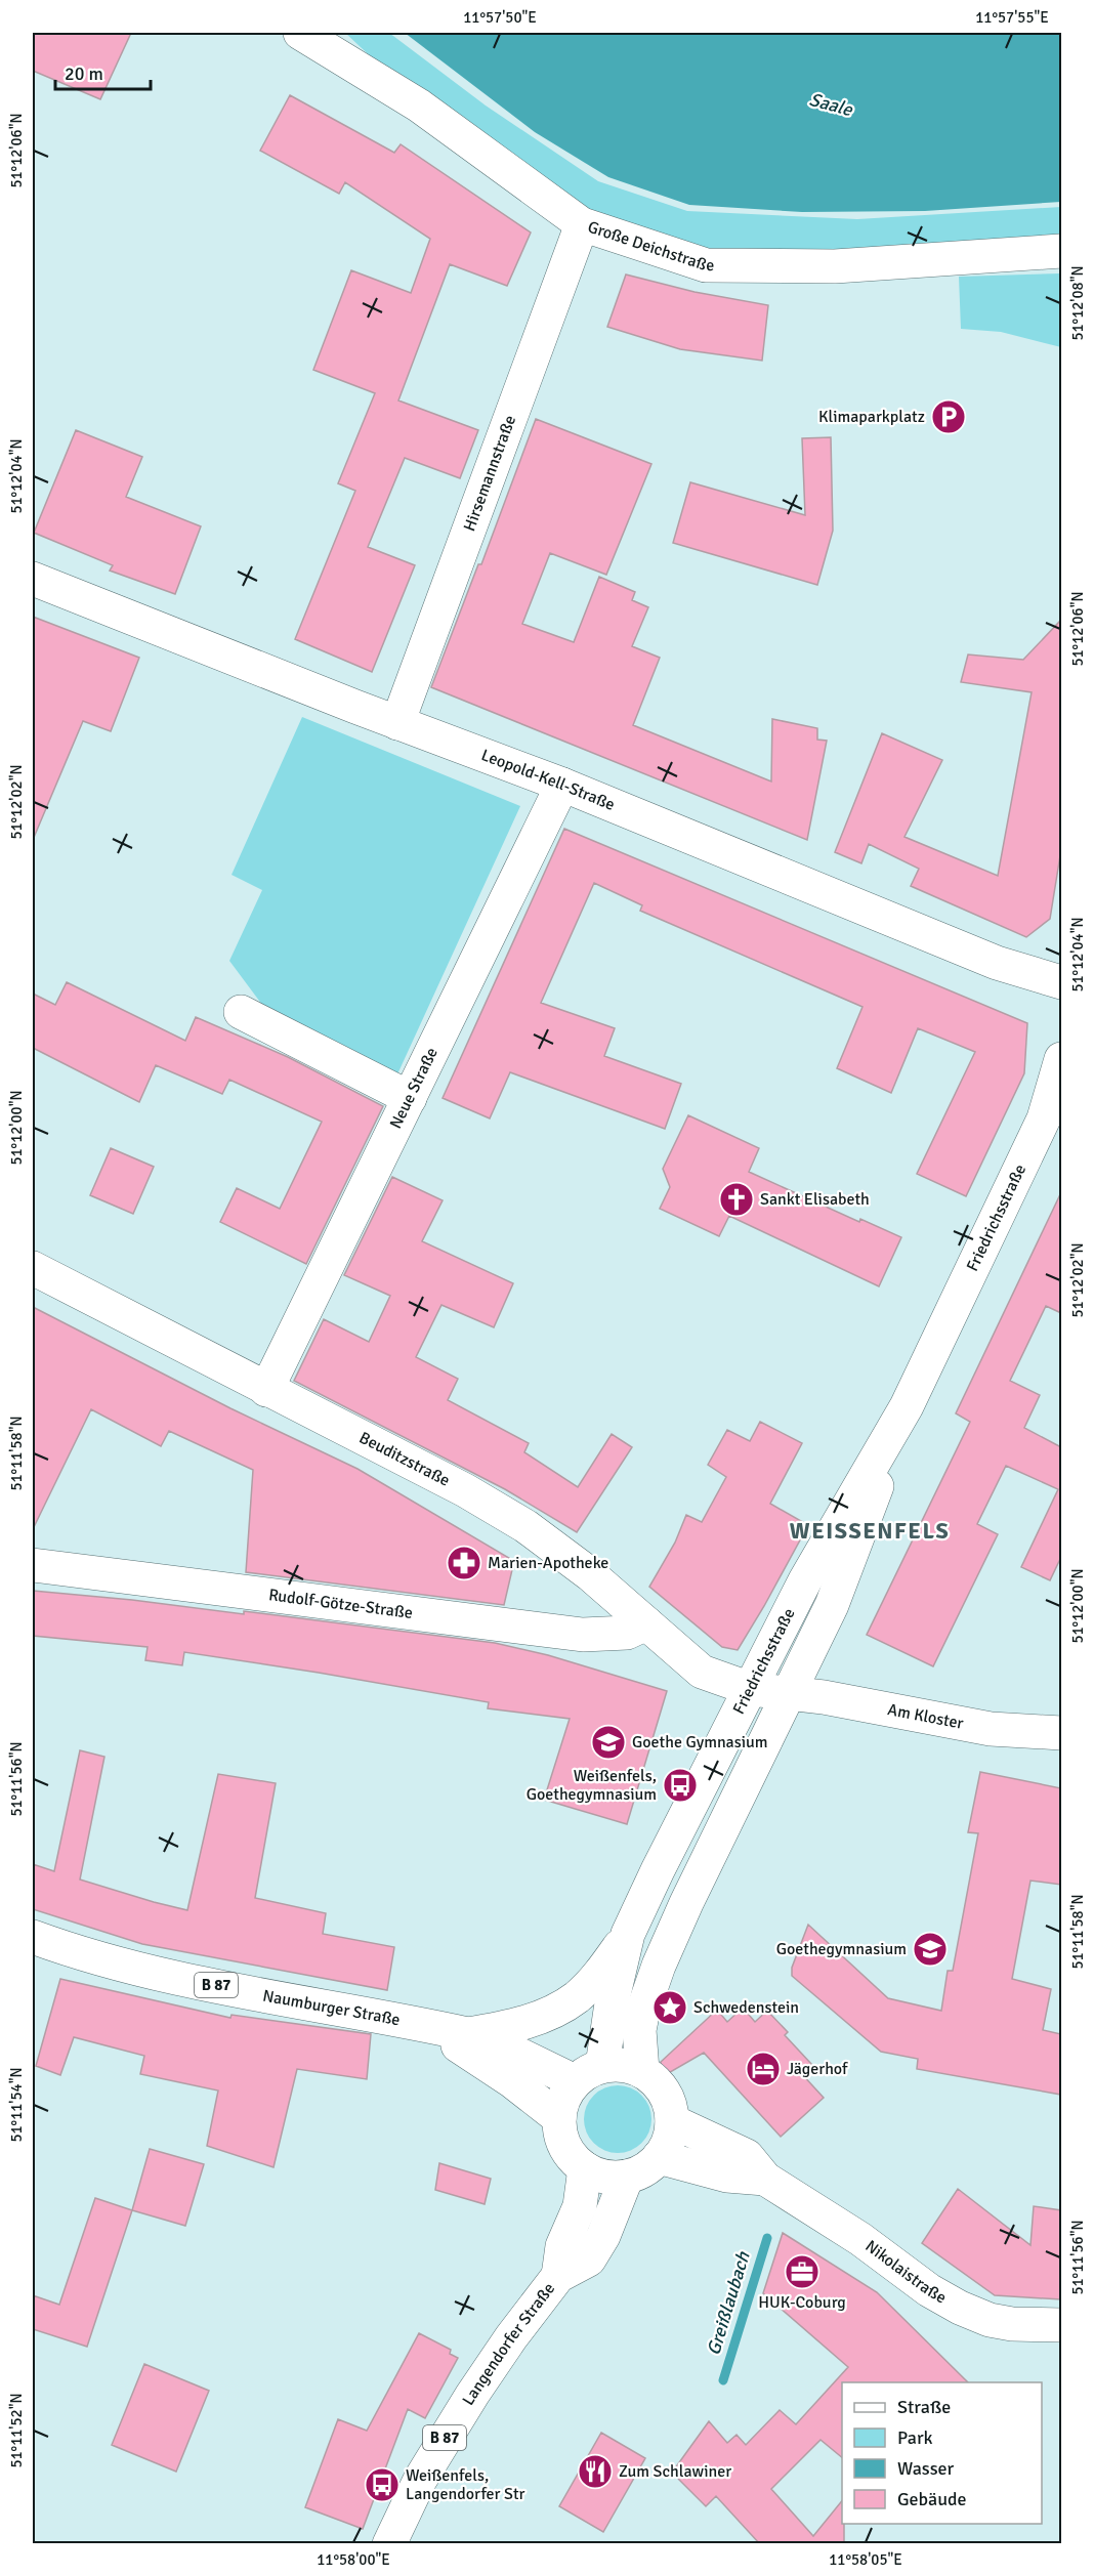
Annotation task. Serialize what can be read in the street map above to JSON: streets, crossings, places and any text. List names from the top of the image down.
{
  "streets": {
    "street": [
      "Große Deichstraße",
      "Hirsemannstraße",
      "Leopold-Kell-Straße",
      "Neue Straße",
      "Friedrichsstraße",
      "Beuditzstraße",
      "Rudolf-Götze-Straße",
      "Am Kloster",
      "B 87",
      "Naumburger Straße",
      "Nikolaistraße",
      "Langendorfer Straße"
    ]
  },
  "crossings": [
    ["Große Deichstraße", "Hirsemannstraße"],
    ["Hirsemannstraße", "Leopold-Kell-Straße"],
    ["Leopold-Kell-Straße", "Neue Straße"],
    ["Neue Straße", "Beuditzstraße"],
    ["Friedrichsstraße", "Beuditzstraße"],
    ["Friedrichsstraße", "Am Kloster"],
    ["Friedrichsstraße", "B 87"],
    ["Friedrichsstraße", "Nikolaistraße"],
    ["Friedrichsstraße", "Langendorfer Straße"],
    ["Beuditzstraße", "Rudolf-Götze-Straße"],
    ["Beuditzstraße", "Am Kloster"],
    ["B 87", "Naumburger Straße"],
    ["B 87", "Nikolaistraße"],
    ["B 87", "Langendorfer Straße"],
    ["Nikolaistraße", "Langendorfer Straße"]
  ],
  "districts": ["WEISSENFELS"],
  "water": ["Saale", "Greißlaubach"],
  "places": {
    "parking": ["Klimaparkplatz"],
    "church": ["Sankt Elisabeth"],
    "pharmacy": ["Marien-Apotheke"],
    "school or university": ["Goethe Gymnasium", "Goethegymnasium"],
    "bus stop": ["Weißenfels, Goethegymnasium", "Weißenfels, Langendorfer Str"],
    "place": ["Schwedenstein"],
    "hotel": ["Jägerhof"],
    "office": ["HUK-Coburg"],
    "restaurant": ["Zum Schlawiner"]
  },
  "legend": [
    "Straße",
    "Park",
    "Wasser",
    "Gebäude"
  ],
  "scale_bar": "20 m",
  "coordinates": [
    "11°57'50\"E",
    "11°57'55\"E",
    "51°12'06\"N",
    "51°12'08\"N",
    "51°12'04\"N",
    "51°12'02\"N",
    "51°12'00\"N",
    "51°11'58\"N",
    "51°11'56\"N",
    "51°11'54\"N",
    "51°11'52\"N",
    "11°58'00\"E",
    "11°58'05\"E"
  ]
}
